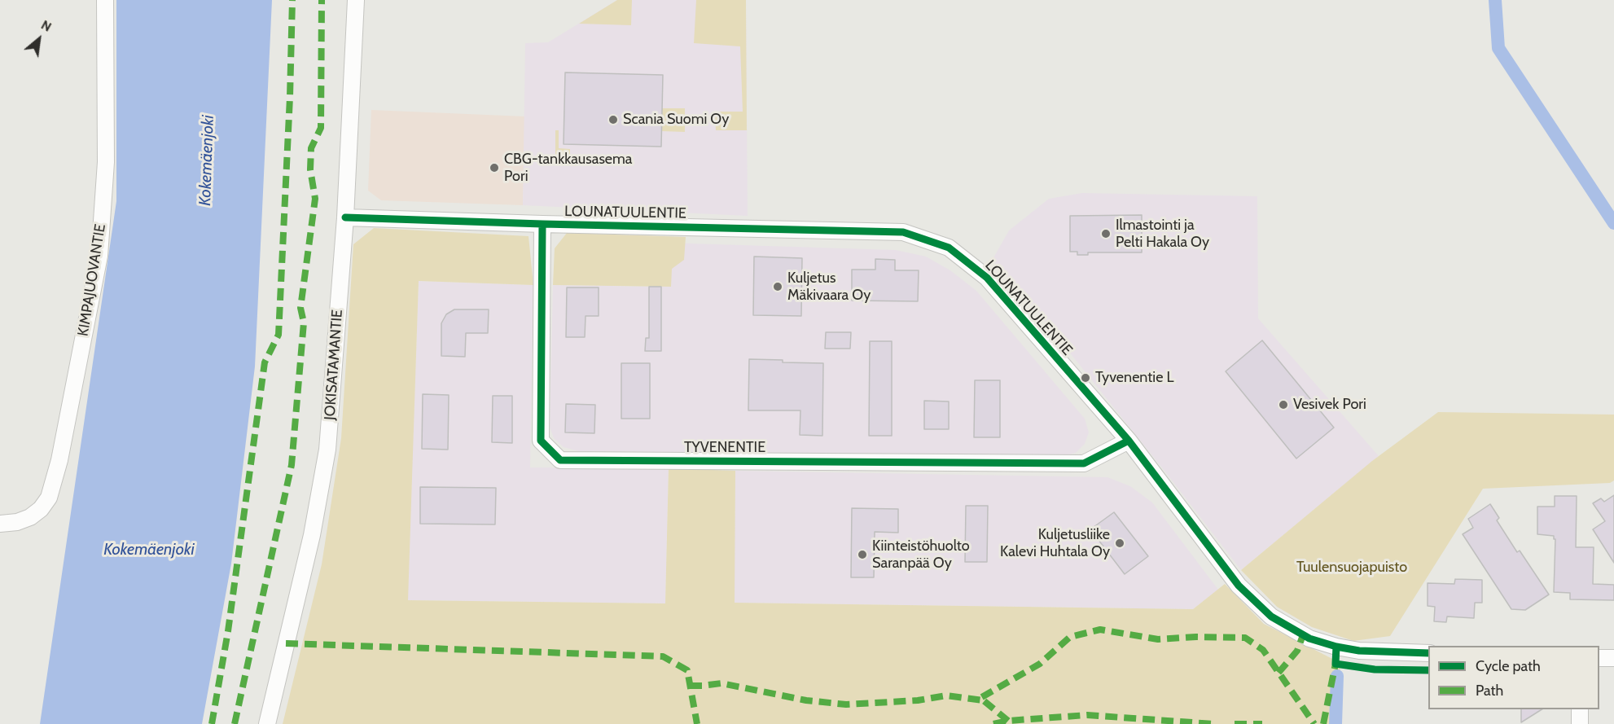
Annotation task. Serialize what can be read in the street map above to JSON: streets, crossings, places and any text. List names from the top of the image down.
{
  "streets": {
    "street": [
      "LOUNATUULENTIE",
      "KIMPAJUOVANTIE",
      "JOKISATAMANTIE",
      "TYVENENTIE"
    ]
  },
  "crossings": [
    ["LOUNATUULENTIE", "JOKISATAMANTIE"],
    ["LOUNATUULENTIE", "TYVENENTIE"]
  ],
  "water": ["Kokemäenjoki"],
  "parks": ["Tuulensuojapuisto"],
  "places": [
    "Scania Suomi Oy",
    "CBG-tankkausasema Pori",
    "Ilmastointi ja Pelti Hakala Oy",
    "Kuljetus Mäkivaara Oy",
    "Tyvenentie L",
    "Vesivek Pori",
    "Kuljetusliike Kalevi Huhtala Oy",
    "Kiinteistöhuolto Saranpää Oy"
  ],
  "legend": ["Cycle path", "Path"],
  "north": "top right"
}
